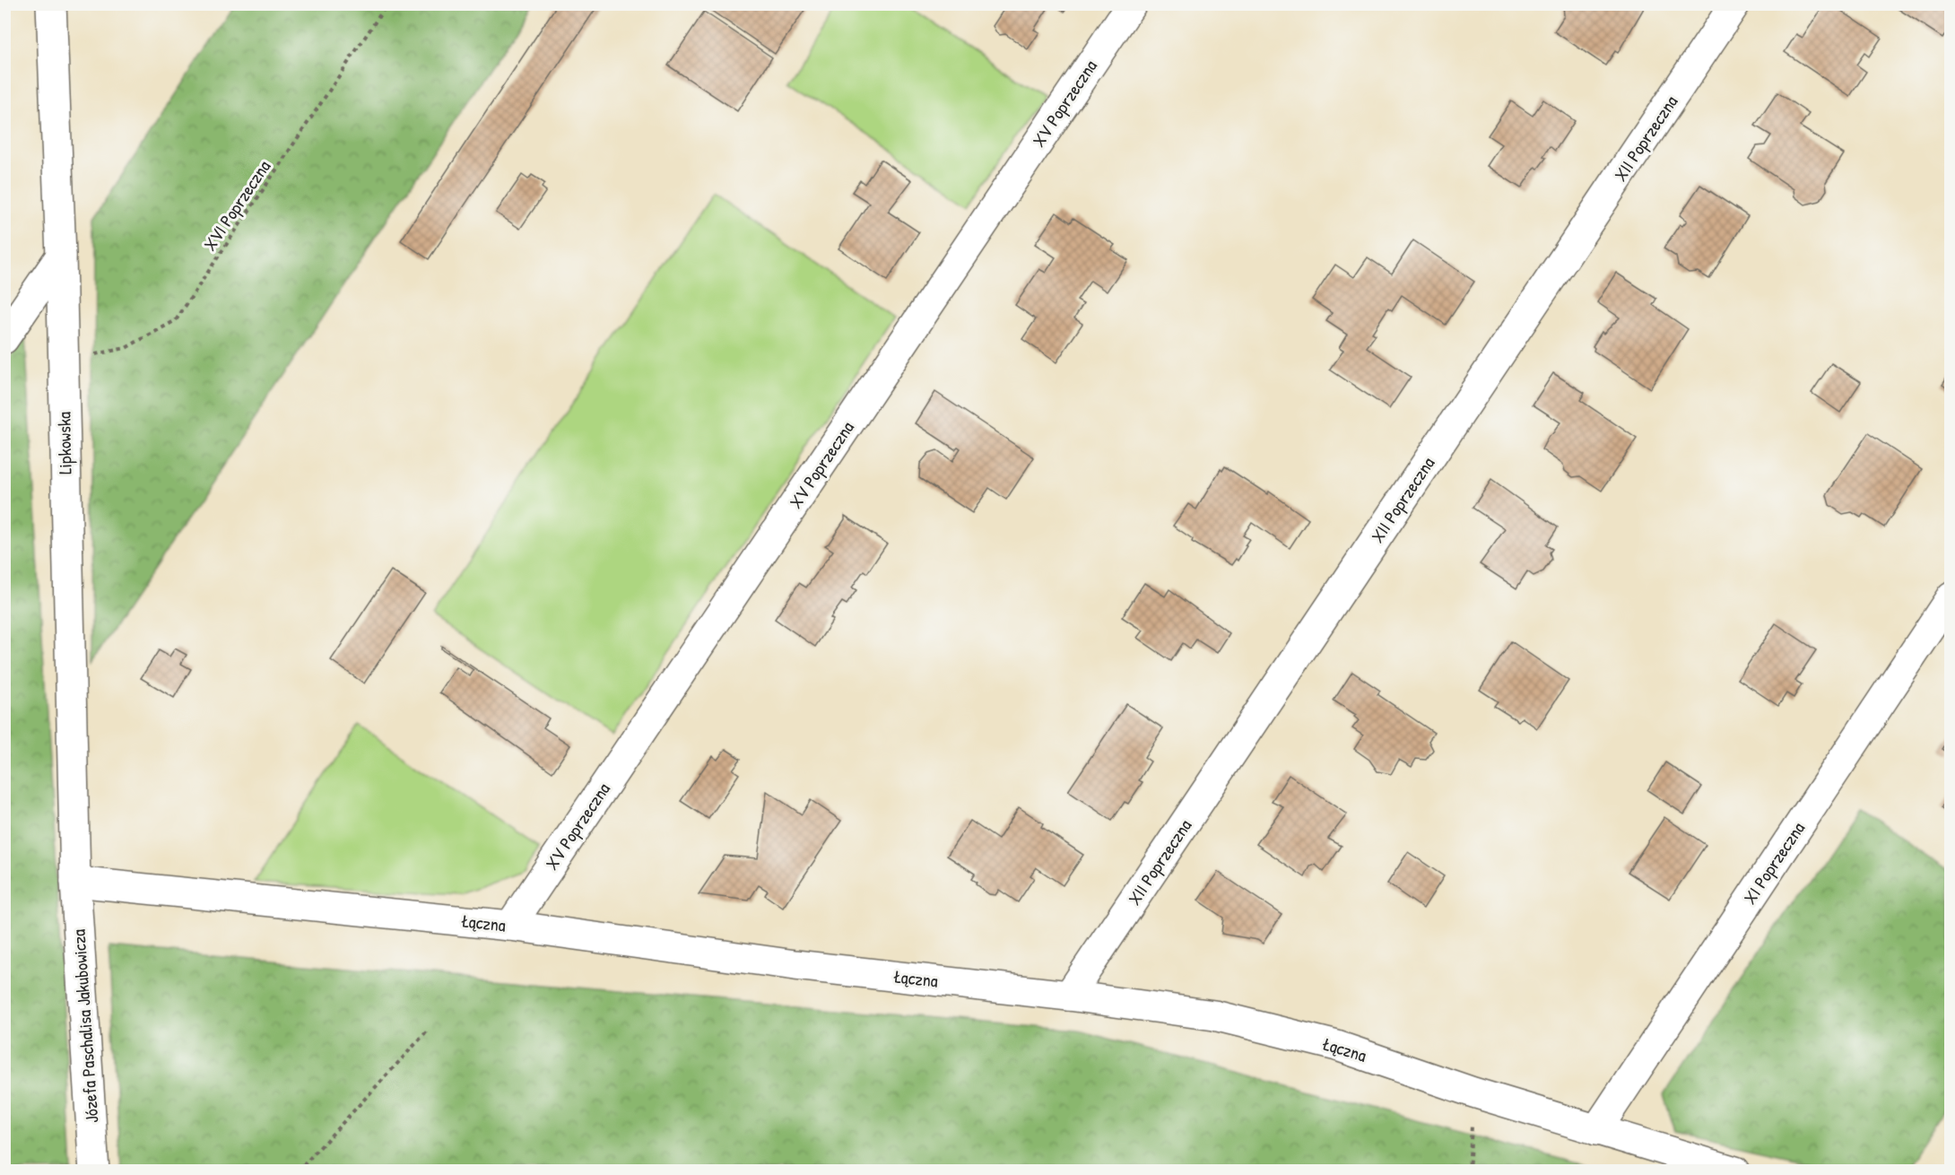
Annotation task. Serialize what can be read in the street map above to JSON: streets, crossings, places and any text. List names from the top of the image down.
{
  "streets": {
    "street": [
      "XV Poprzeczna",
      "XII Poprzeczna",
      "Lipkowska",
      "XI Poprzeczna",
      "Łączna",
      "Józefa Paschalisa Jakubowicza"
    ],
    "path": ["XVI Poprzeczna"]
  },
  "crossings": [
    ["XV Poprzeczna", "Łączna"],
    ["XII Poprzeczna", "Łączna"],
    ["XVI Poprzeczna", "Lipkowska"],
    ["Lipkowska", "Łączna"],
    ["Lipkowska", "Józefa Paschalisa Jakubowicza"],
    ["XI Poprzeczna", "Łączna"],
    ["Łączna", "Józefa Paschalisa Jakubowicza"]
  ]
}
